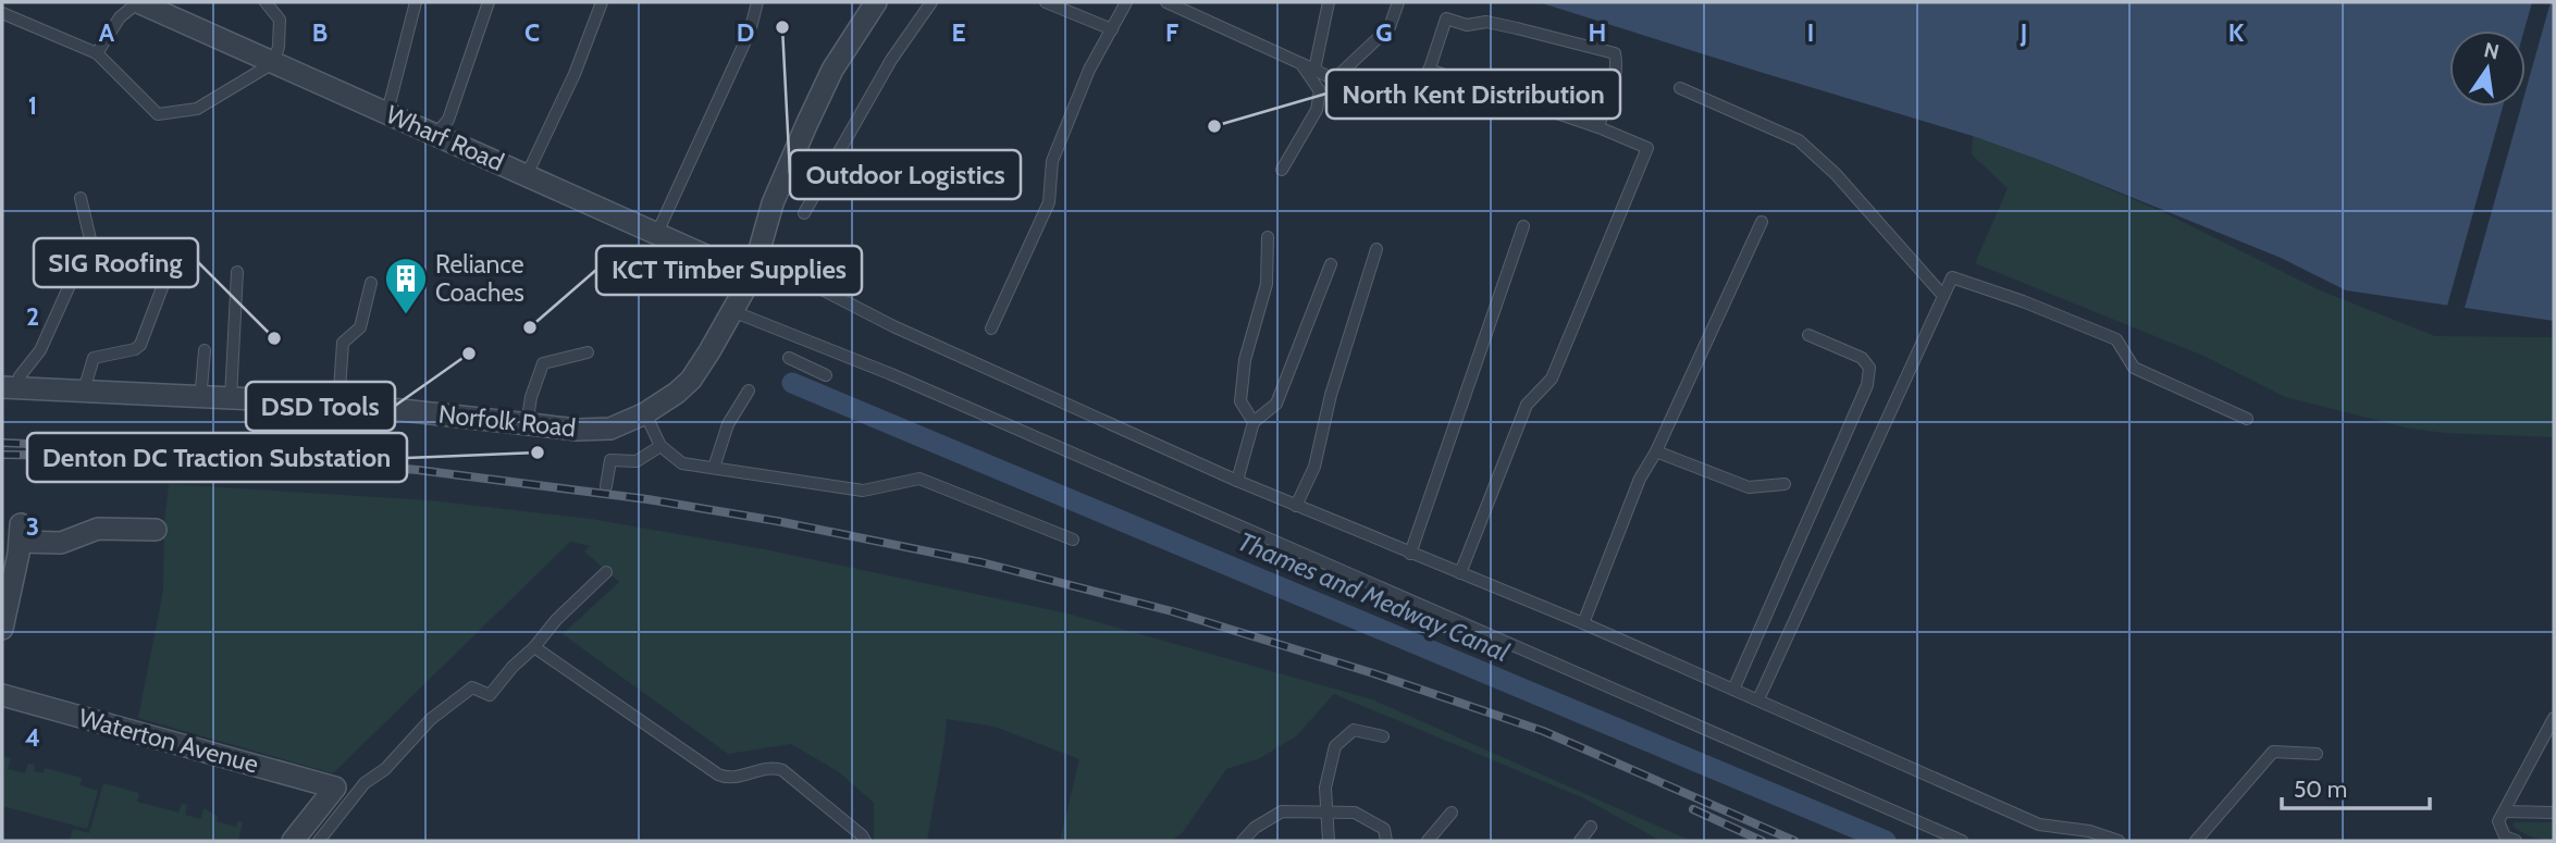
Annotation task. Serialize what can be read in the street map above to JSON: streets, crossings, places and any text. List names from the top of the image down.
{
  "streets": {
    "street": ["Wharf Road", "Norfolk Road", "Waterton Avenue"]
  },
  "crossings": [
    ["Wharf Road", "Norfolk Road"]
  ],
  "water": ["Thames and Medway Canal"],
  "places": {
    "other": [
      "Outdoor Logistics",
      "North Kent Distribution",
      "KCT Timber Supplies",
      "SIG Roofing",
      "DSD Tools",
      "Denton DC Traction Substation"
    ],
    "building": ["Reliance Coaches"]
  },
  "scale_bar": "50 m",
  "north": "top",
  "grid": {
    "columns": [
      "A",
      "B",
      "C",
      "D",
      "E",
      "F",
      "G",
      "H",
      "I",
      "J",
      "K"
    ],
    "rows": [
      "1",
      "2",
      "3",
      "4"
    ]
  }
}
